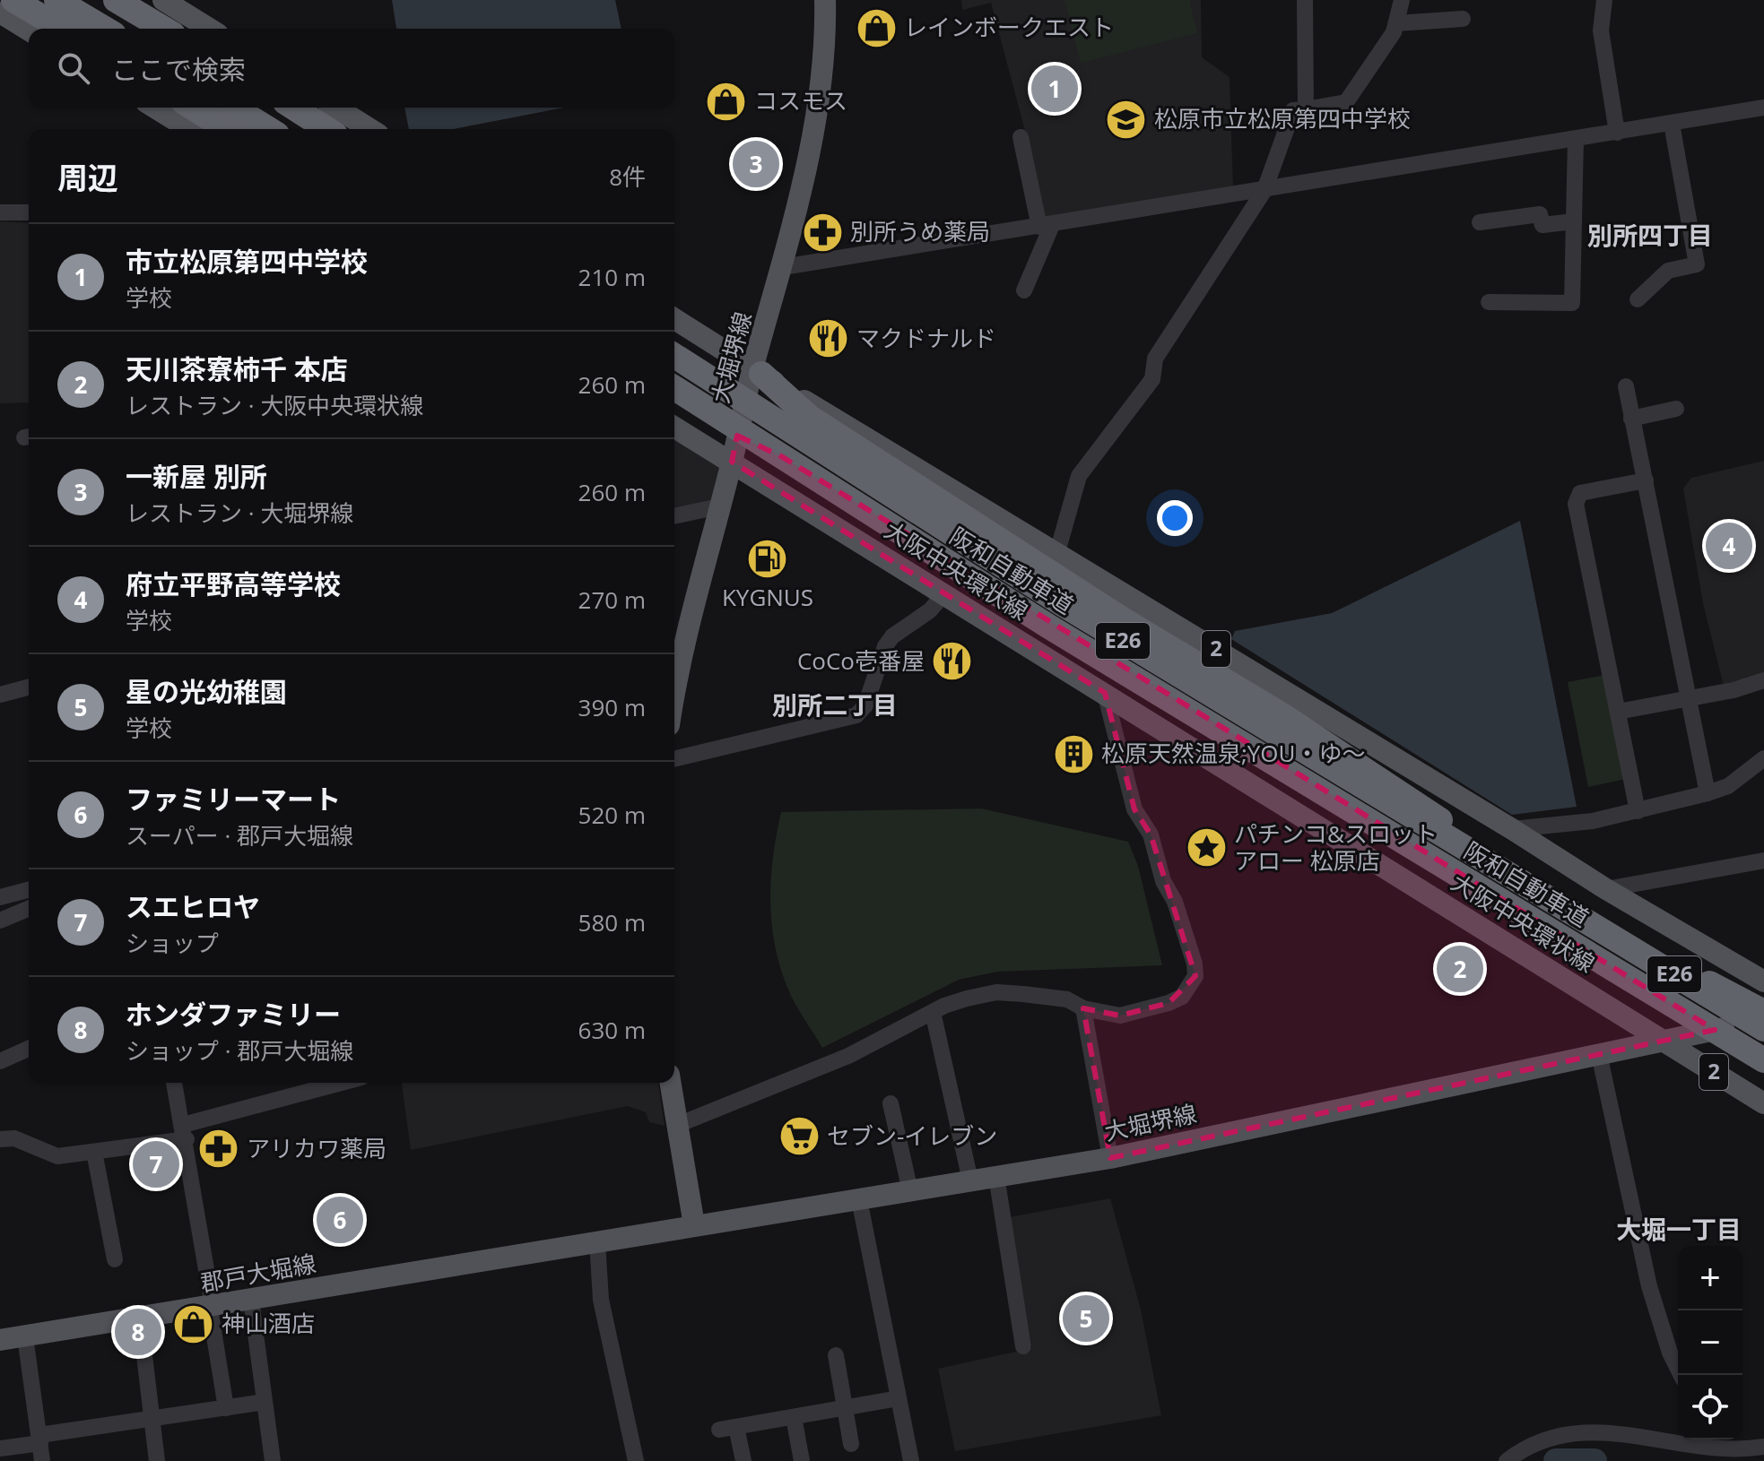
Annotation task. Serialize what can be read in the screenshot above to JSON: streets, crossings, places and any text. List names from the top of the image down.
{
  "streets": {
    "highway": ["阪和自動車道", "E26"],
    "main road": [
      "大堀堺線",
      "大阪中央環状線",
      "2",
      "郡戸大堀線"
    ]
  },
  "crossings": [
    ["大堀堺線", "大阪中央環状線"],
    ["大堀堺線", "2"],
    ["大堀堺線", "郡戸大堀線"]
  ],
  "districts": ["別所四丁目", "別所二丁目", "大堀一丁目"],
  "places": {
    "shop": ["レインボークエスト", "コスモス", "神山酒店"],
    "school or university": ["松原市立松原第四中学校"],
    "pharmacy": ["別所うめ薬局", "アリカワ薬局"],
    "restaurant": ["マクドナルド", "CoCo壱番屋"],
    "fuel station": ["KYGNUS"],
    "building": ["松原天然温泉;YOU・ゆ〜"],
    "place": ["パチンコ&スロット アロー 松原店"],
    "supermarket": ["セブン-イレブン"]
  },
  "page": {
    "search": "ここで検索",
    "pins": [
      "1",
      "3",
      "4",
      "2",
      "7",
      "6",
      "5",
      "8"
    ],
    "heading": ["周辺", "8件"],
    "list": [
      {
        "mark": "1",
        "name": "市立松原第四中学校",
        "note": "学校",
        "value": "210 m"
      },
      {
        "mark": "2",
        "name": "天川茶寮柿千 本店",
        "note": "レストラン · 大阪中央環状線",
        "value": "260 m"
      },
      {
        "mark": "3",
        "name": "一新屋 別所",
        "note": "レストラン · 大堀堺線",
        "value": "260 m"
      },
      {
        "mark": "4",
        "name": "府立平野高等学校",
        "note": "学校",
        "value": "270 m"
      },
      {
        "mark": "5",
        "name": "星の光幼稚園",
        "note": "学校",
        "value": "390 m"
      },
      {
        "mark": "6",
        "name": "ファミリーマート",
        "note": "スーパー · 郡戸大堀線",
        "value": "520 m"
      },
      {
        "mark": "7",
        "name": "スエヒロヤ",
        "note": "ショップ",
        "value": "580 m"
      },
      {
        "mark": "8",
        "name": "ホンダファミリー",
        "note": "ショップ · 郡戸大堀線",
        "value": "630 m"
      }
    ],
    "map_buttons": ["+", "−"]
  }
}
